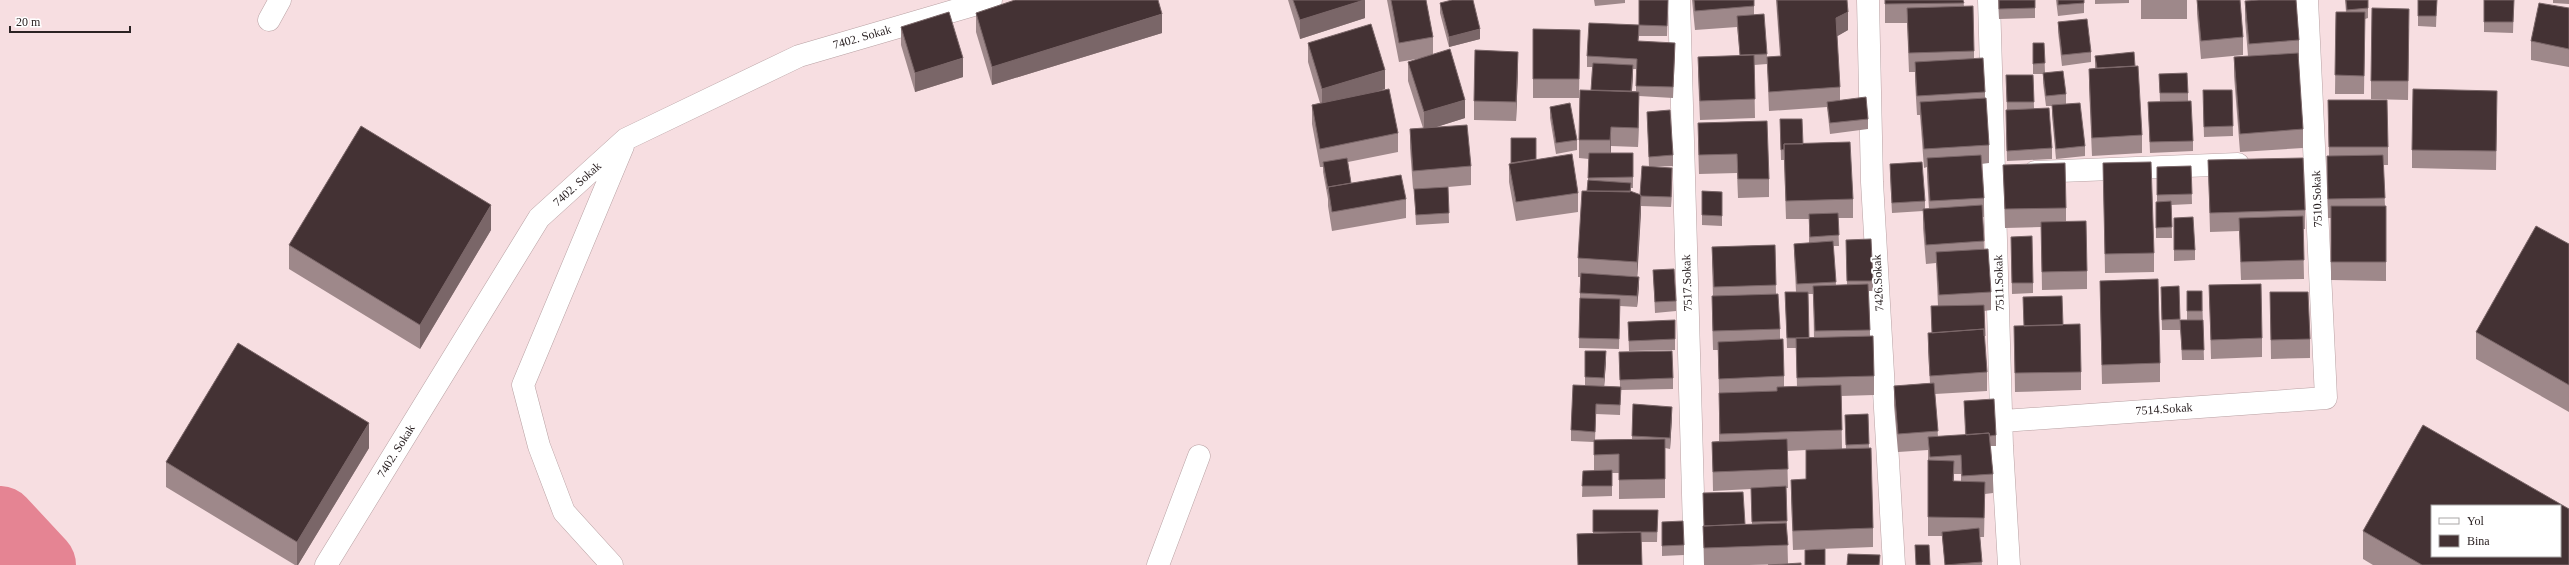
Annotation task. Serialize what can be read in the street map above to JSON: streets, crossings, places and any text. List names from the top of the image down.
{
  "streets": {
    "street": [
      "7402. Sokak",
      "7510.Sokak",
      "7517.Sokak",
      "7426.Sokak",
      "7511.Sokak",
      "7514.Sokak"
    ]
  },
  "crossings": [
    ["7510.Sokak", "7514.Sokak"],
    ["7511.Sokak", "7514.Sokak"]
  ],
  "legend": ["Yol", "Bina"],
  "scale_bar": "20 m"
}
